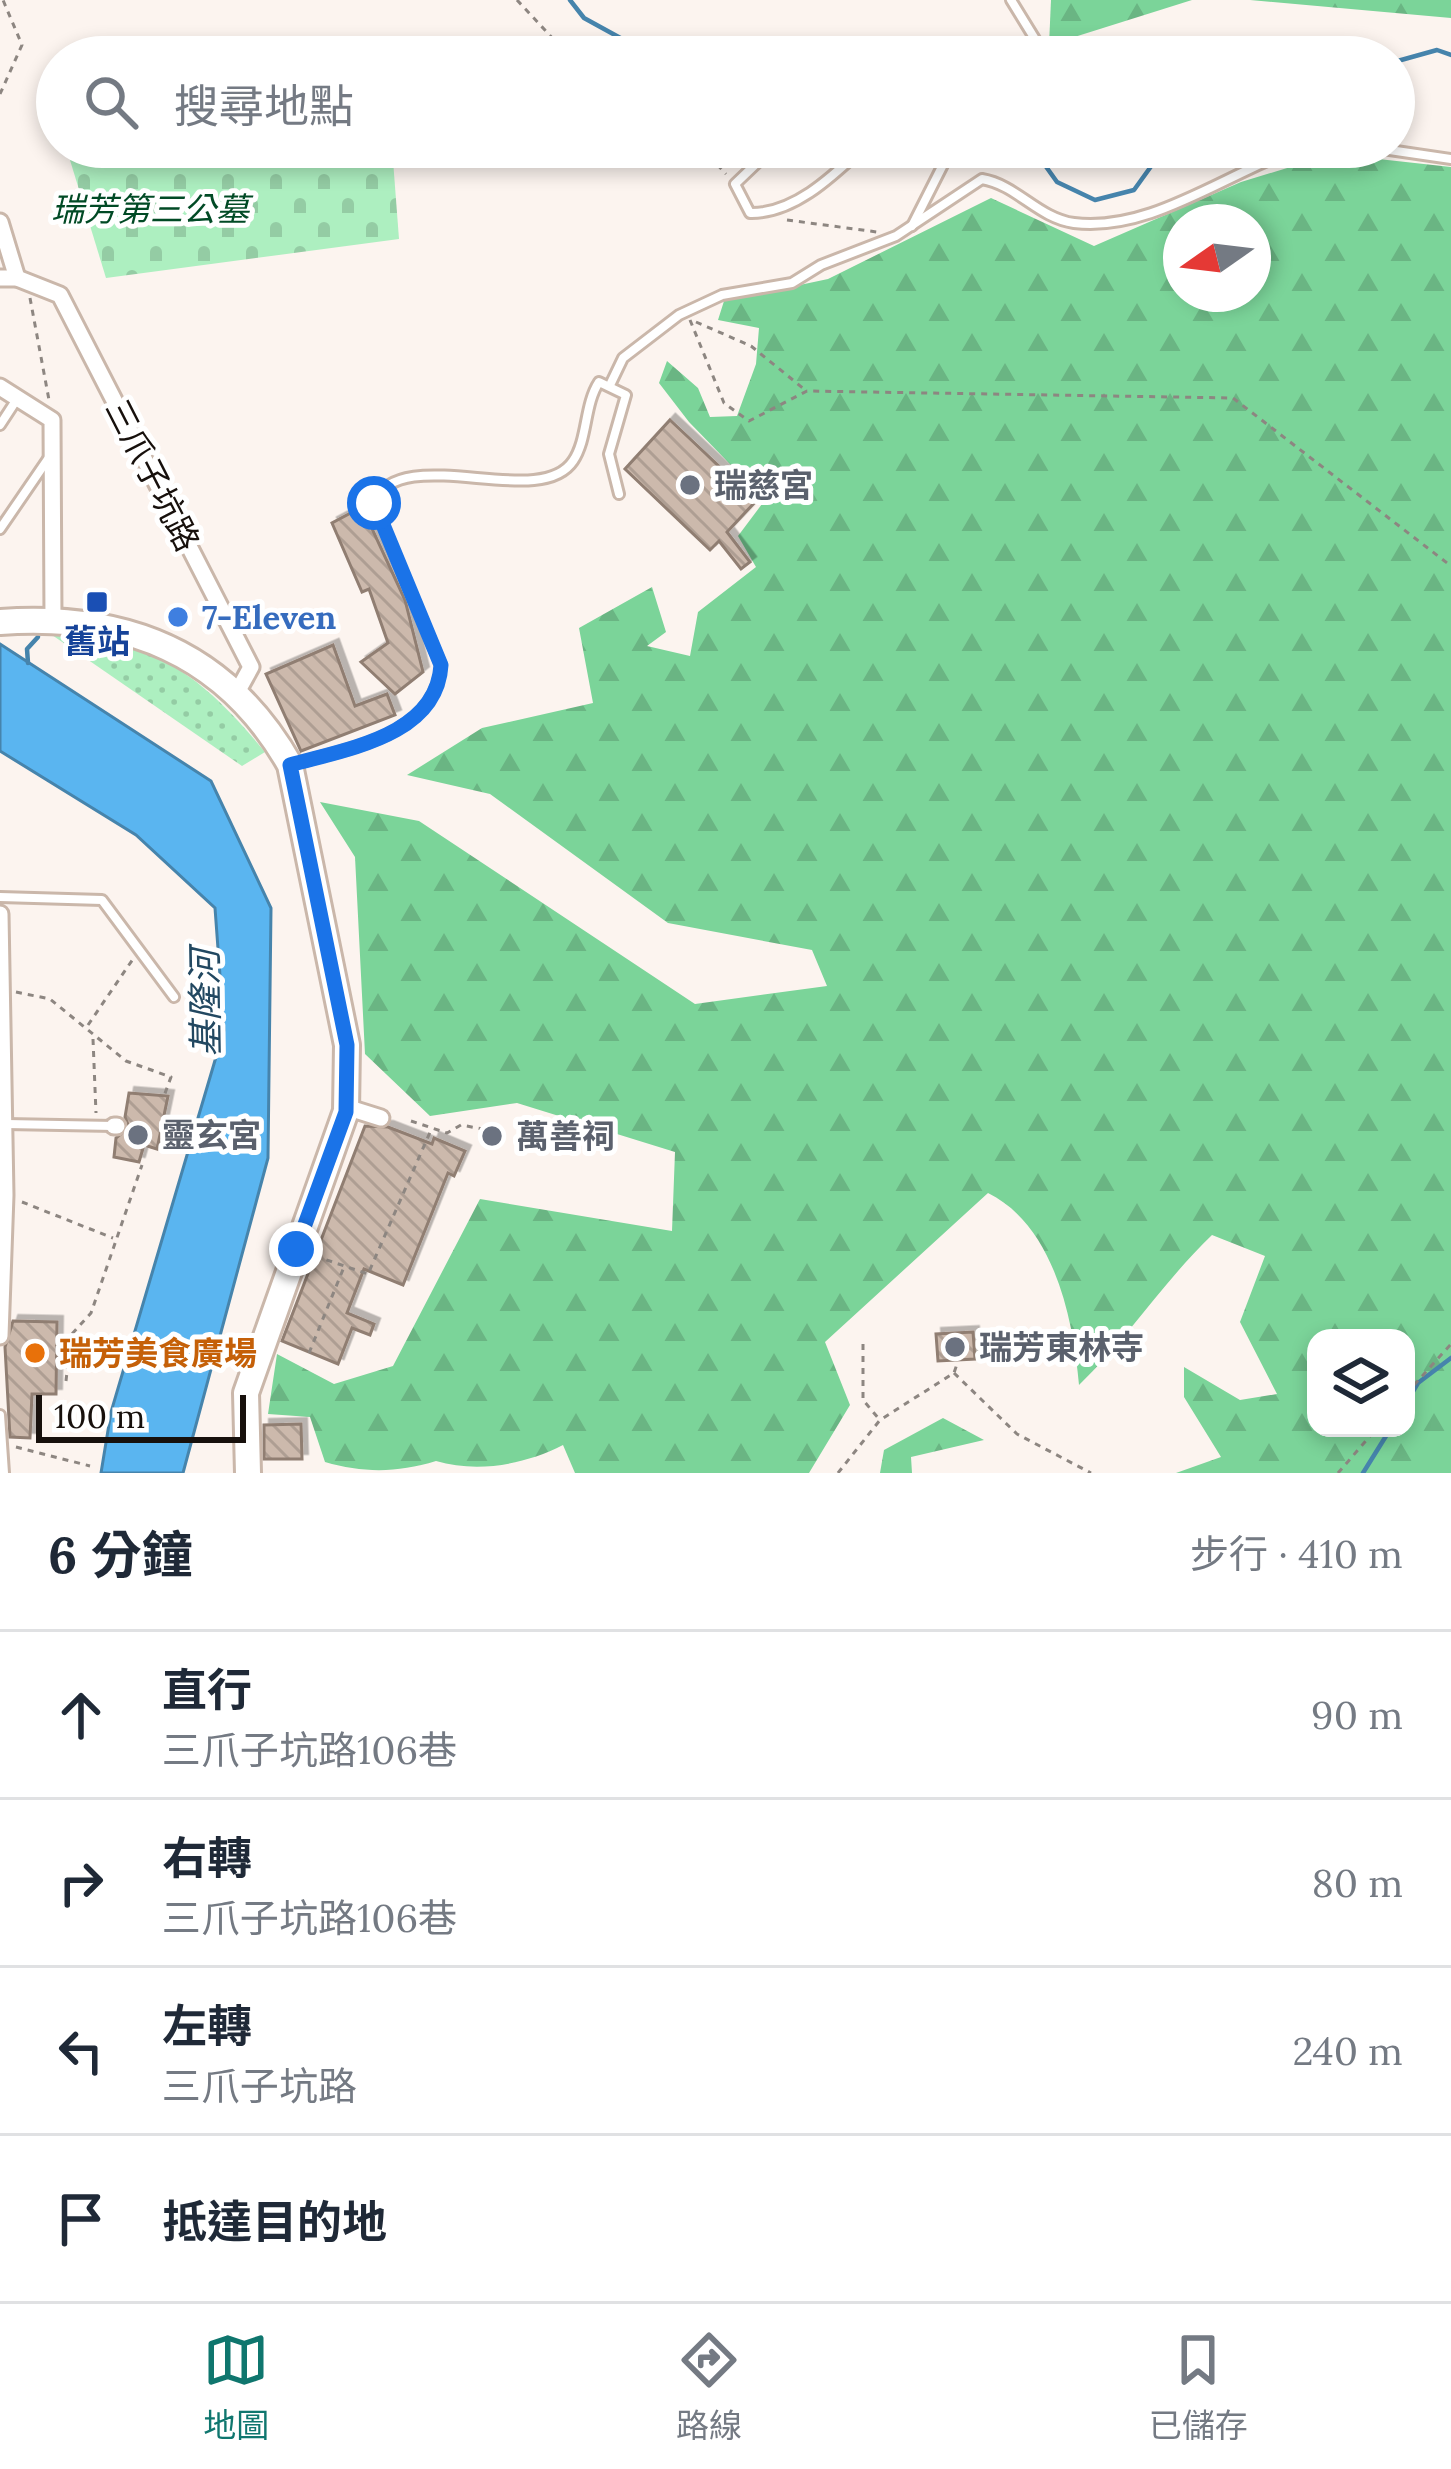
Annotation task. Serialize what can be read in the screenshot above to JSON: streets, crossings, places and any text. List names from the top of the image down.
{
  "streets": {
    "street": ["三爪子坑路"]
  },
  "water": ["基隆河"],
  "parks": ["瑞芳第三公墓"],
  "places": {
    "other": [
      "瑞慈宮",
      "7-Eleven",
      "靈玄宮",
      "萬善祠",
      "瑞芳東林寺",
      "瑞芳美食廣場"
    ],
    "transit": ["舊站"]
  },
  "scale_bar": "100 m",
  "north": "left",
  "page": {
    "search": "搜尋地點",
    "scale": "100 m",
    "heading": ["6 分鐘", "步行 · 410 m"],
    "list": [
      ["直行", "三爪子坑路106巷", "90 m"],
      ["右轉", "三爪子坑路106巷", "80 m"],
      ["左轉", "三爪子坑路", "240 m"],
      "抵達目的地"
    ],
    "nav": ["地圖", "路線", "已儲存"]
  }
}
